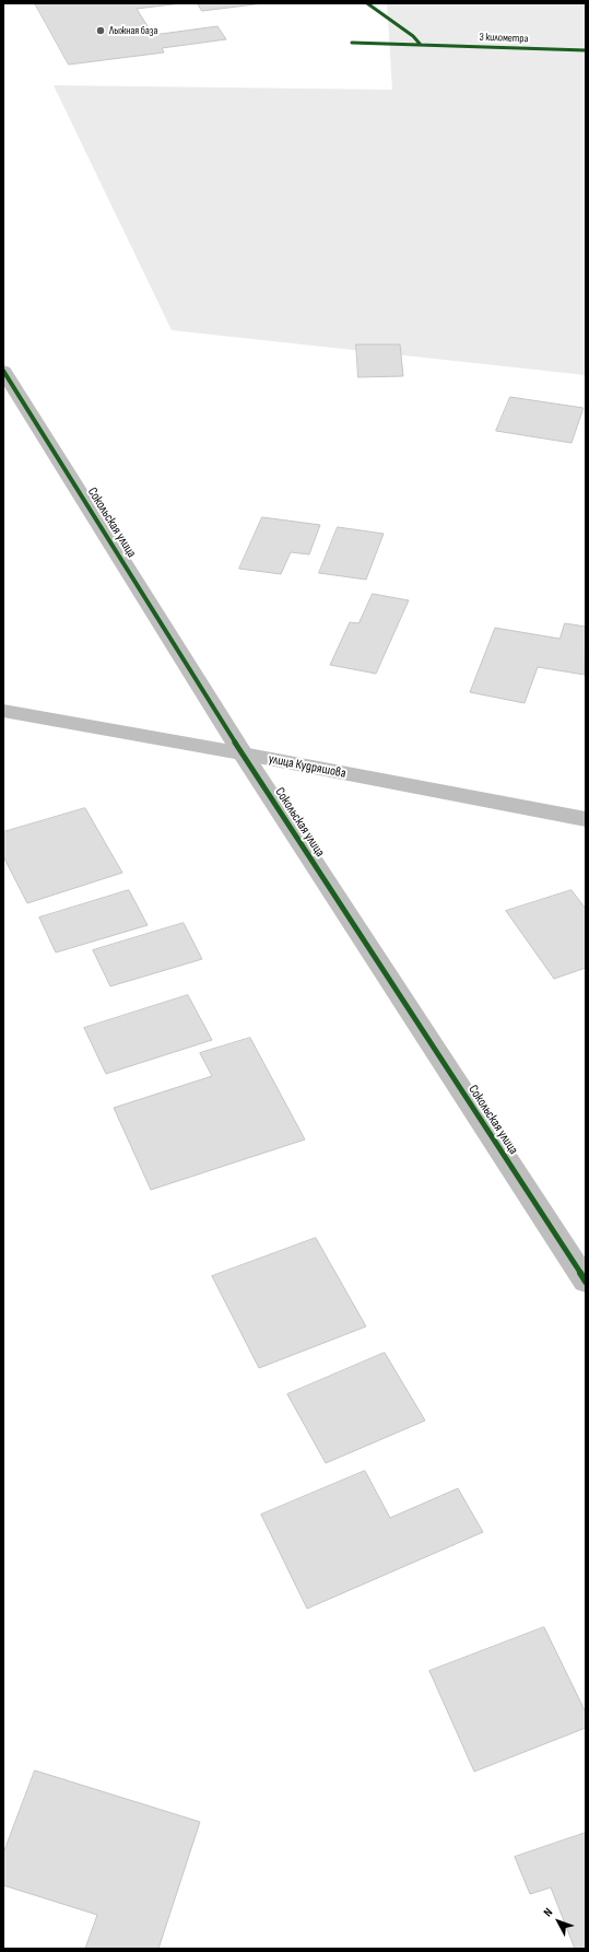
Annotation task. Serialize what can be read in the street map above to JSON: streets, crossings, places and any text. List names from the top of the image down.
{
  "streets": {
    "street": ["Сокольская улица", "улица Кудряшова"],
    "cycle path": ["3 километра"]
  },
  "crossings": [
    ["Сокольская улица", "улица Кудряшова"]
  ],
  "places": ["Лыжная база"],
  "north": "top left"
}
